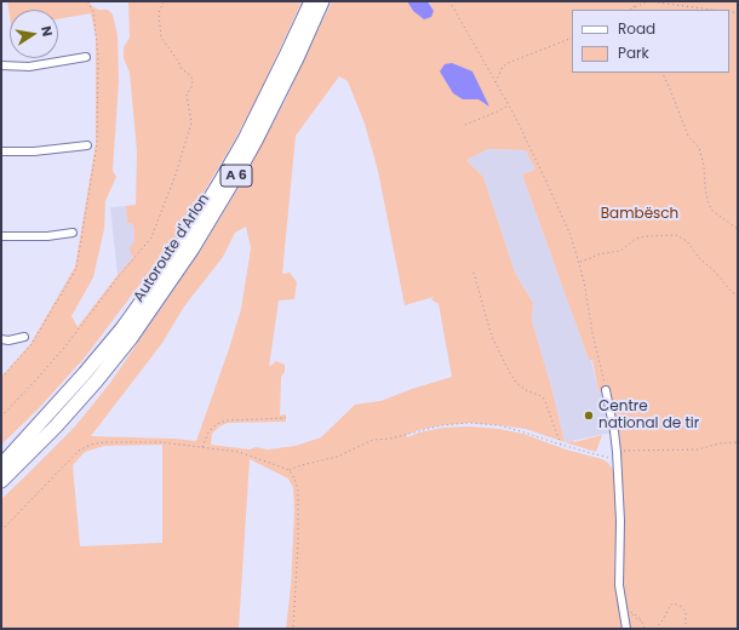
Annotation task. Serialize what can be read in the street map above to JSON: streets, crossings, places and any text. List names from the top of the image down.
{
  "streets": {
    "highway": ["A 6", "Autoroute d'Arlon"]
  },
  "parks": ["Bambësch"],
  "places": ["Centre national de tir"],
  "legend": ["Road", "Park"],
  "north": "right"
}
